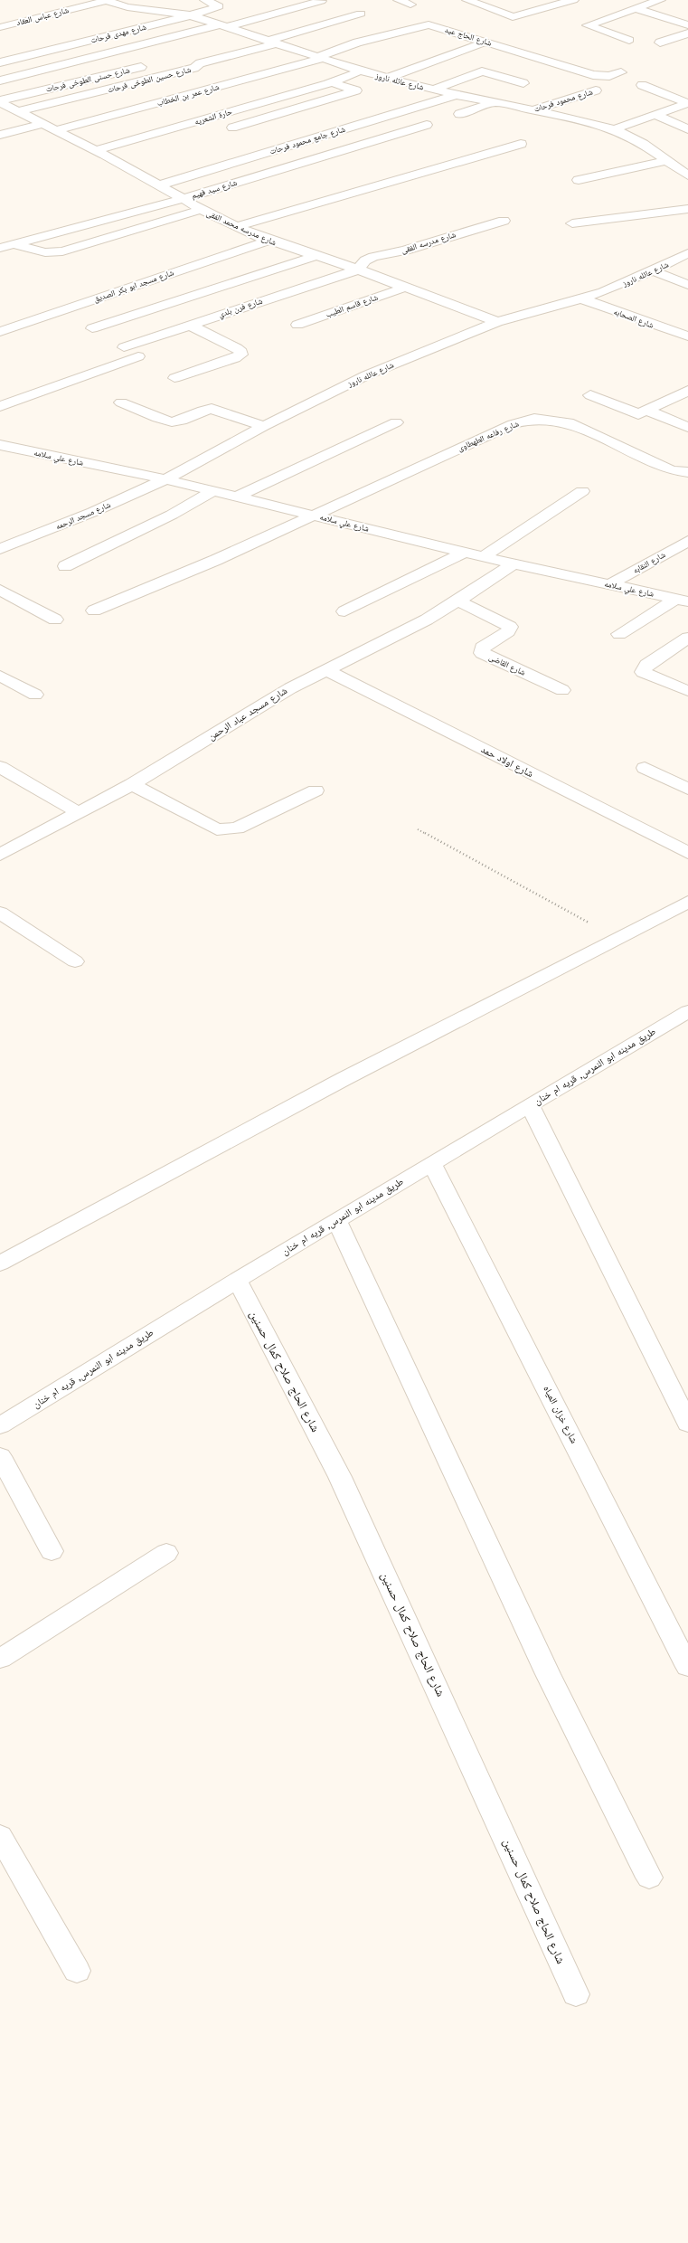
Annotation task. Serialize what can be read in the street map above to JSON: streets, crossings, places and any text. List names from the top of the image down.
{
  "streets": {
    "street": [
      "شارع عباس العقاد",
      "شارع مهدى فرحات",
      "شارع الحاج عيد",
      "شارع حسنى الطوخى فرحات",
      "شارع حسين الطوخى فرحات",
      "شارع عائله ناروز",
      "شارع عمر بن الخطاب",
      "شارع محمود فرحات",
      "حارة الشعريه",
      "شارع جامع محمود فرحات",
      "شارع سيد فهيم",
      "شارع مدرسه محمد الفقى",
      "شارع مدرسه الفقى",
      "شارع مسجد ابو بكر الصديق",
      "شارع قاسم الطيب",
      "شارع فرن بلدي",
      "شارع الصحابه",
      "شارع رفاعه الطهطاوى",
      "شارع علي سلامه",
      "شارع مسجد الرحمه",
      "شارع النقابه",
      "شارع القاضى",
      "شارع مسجد عباد الرحمن",
      "شارع اولاد حمد",
      "طريق مدينه ابو النمرس, قريه ام خنان",
      "شارع الحاج صلاح كمال حسنين",
      "شارع خزان المياه"
    ]
  },
  "crossings": [
    ["شارع عباس العقاد", "شارع عائله ناروز"],
    ["شارع مهدى فرحات", "شارع عائله ناروز"],
    ["شارع الحاج عيد", "شارع عائله ناروز"],
    ["شارع الحاج عيد", "شارع عمر بن الخطاب"],
    ["شارع حسنى الطوخى فرحات", "شارع مدرسه محمد الفقى"],
    ["شارع حسين الطوخى فرحات", "شارع عائله ناروز"],
    ["شارع حسين الطوخى فرحات", "شارع مدرسه محمد الفقى"],
    ["شارع عائله ناروز", "شارع عمر بن الخطاب"],
    ["شارع عائله ناروز", "شارع محمود فرحات"],
    ["شارع عائله ناروز", "حارة الشعريه"],
    ["شارع عائله ناروز", "شارع جامع محمود فرحات"],
    ["شارع عائله ناروز", "شارع مدرسه محمد الفقى"],
    ["شارع عائله ناروز", "شارع الصحابه"],
    ["شارع عائله ناروز", "شارع علي سلامه"],
    ["شارع عائله ناروز", "شارع مسجد الرحمه"],
    ["شارع عمر بن الخطاب", "شارع مدرسه محمد الفقى"],
    ["حارة الشعريه", "شارع مدرسه محمد الفقى"],
    ["شارع جامع محمود فرحات", "شارع مدرسه محمد الفقى"],
    ["شارع سيد فهيم", "شارع مدرسه محمد الفقى"],
    ["شارع مدرسه محمد الفقى", "شارع مدرسه الفقى"],
    ["شارع مدرسه محمد الفقى", "شارع مسجد ابو بكر الصديق"],
    ["شارع مدرسه محمد الفقى", "شارع قاسم الطيب"],
    ["شارع مدرسه محمد الفقى", "شارع فرن بلدي"],
    ["شارع مدرسه الفقى", "شارع فرن بلدي"],
    ["شارع رفاعه الطهطاوى", "شارع علي سلامه"],
    ["شارع علي سلامه", "شارع مسجد الرحمه"],
    ["شارع علي سلامه", "شارع النقابه"],
    ["شارع علي سلامه", "شارع مسجد عباد الرحمن"],
    ["شارع القاضى", "شارع مسجد عباد الرحمن"],
    ["شارع مسجد عباد الرحمن", "شارع اولاد حمد"],
    ["طريق مدينه ابو النمرس, قريه ام خنان", "شارع الحاج صلاح كمال حسنين"],
    ["طريق مدينه ابو النمرس, قريه ام خنان", "شارع خزان المياه"]
  ]
}
